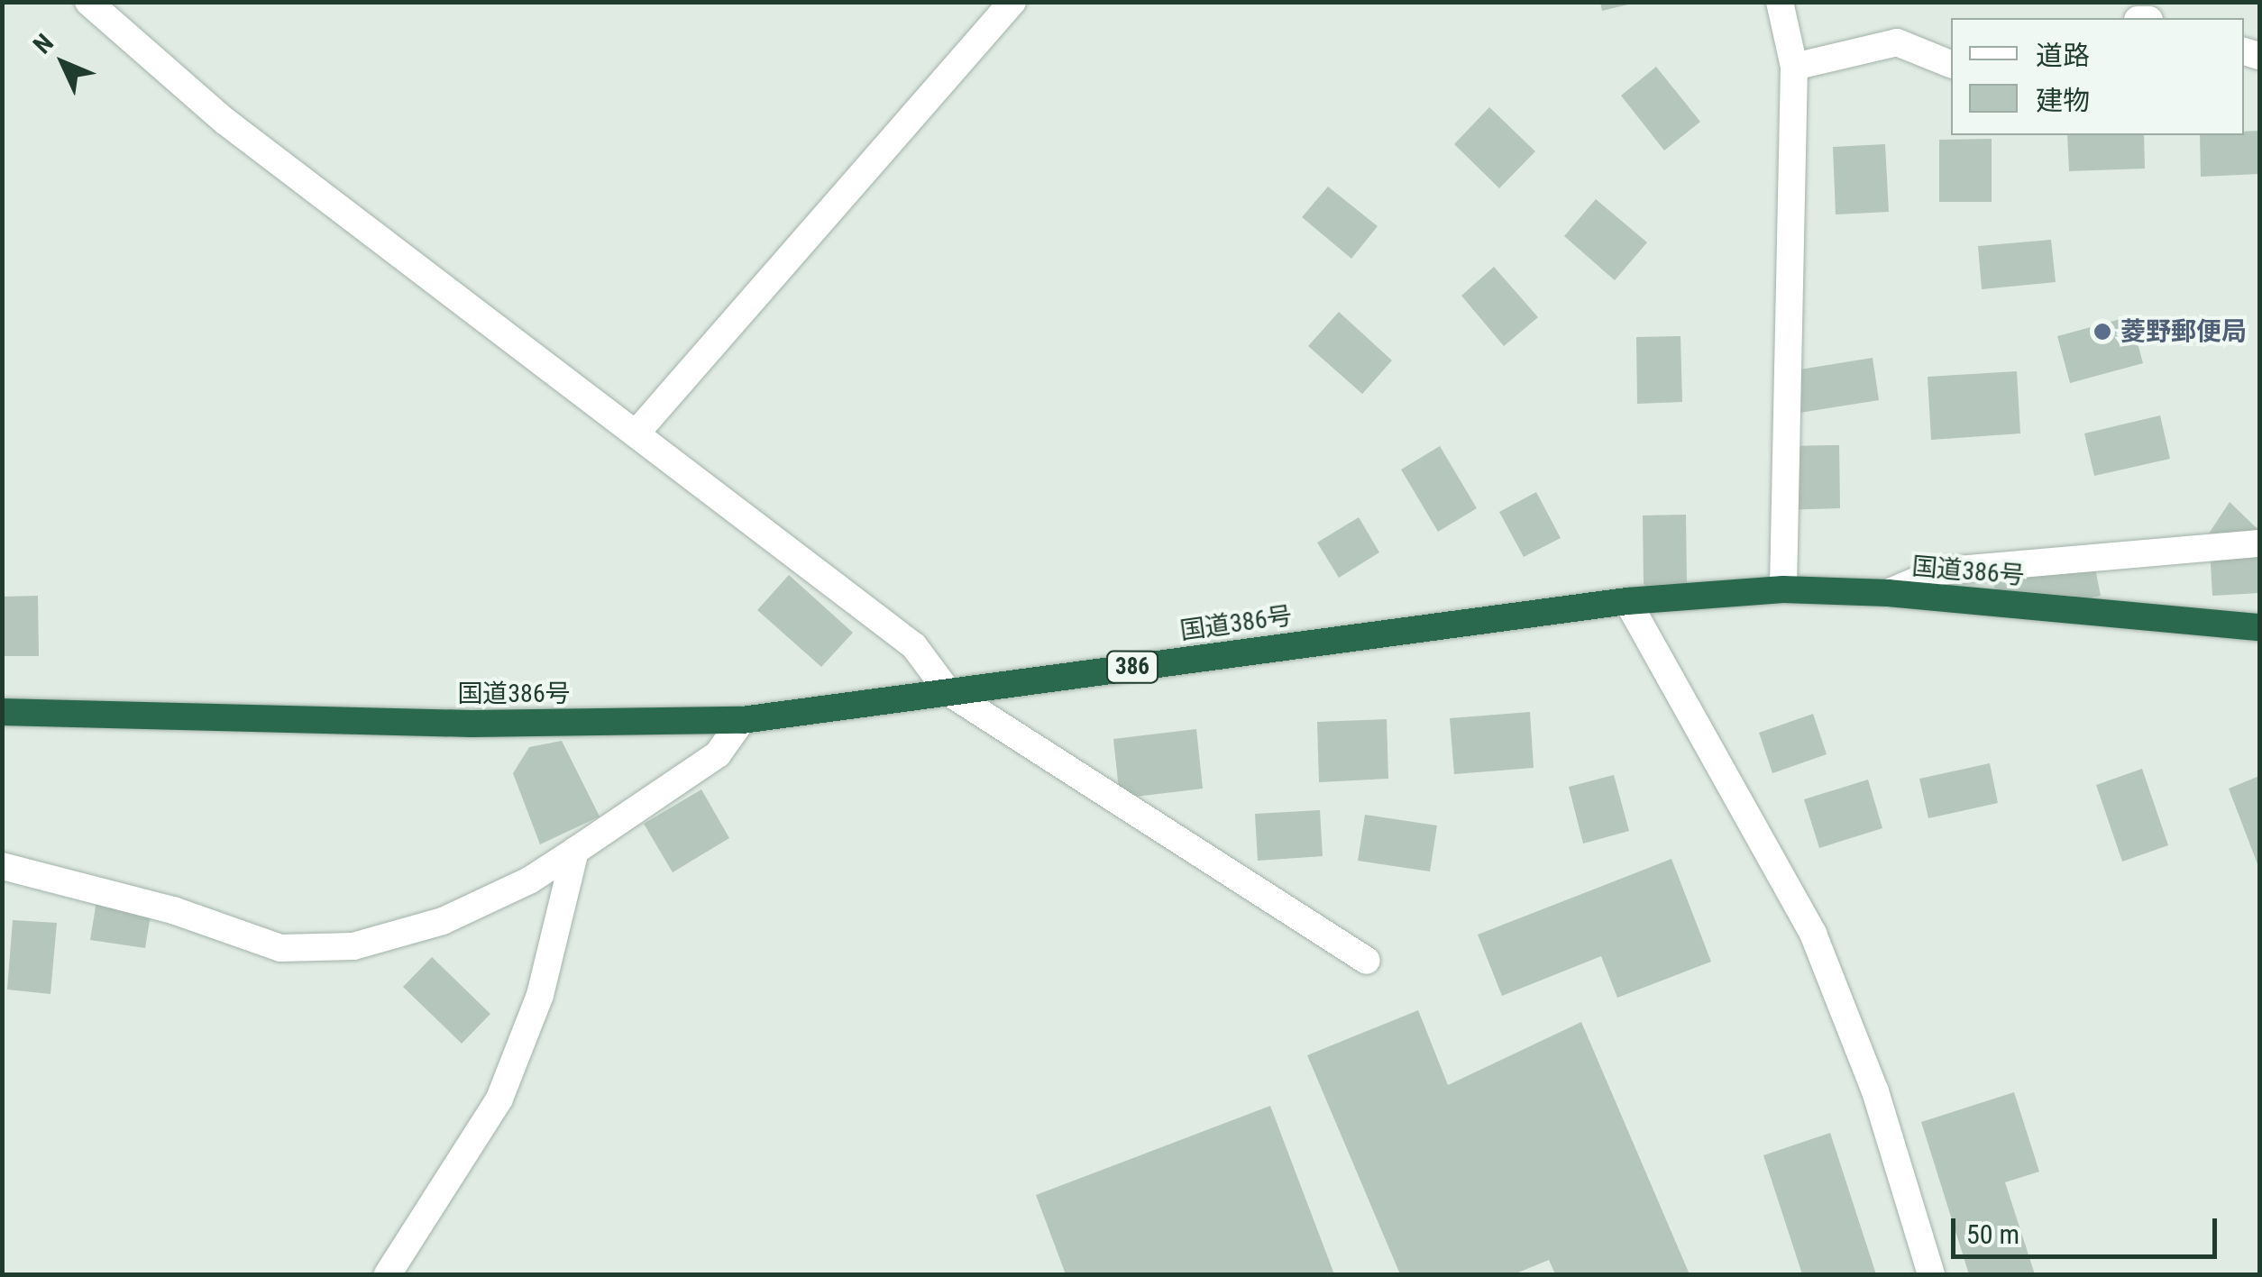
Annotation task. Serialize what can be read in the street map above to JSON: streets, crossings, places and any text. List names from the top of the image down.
{
  "streets": {
    "highway": ["国道386号", "386"]
  },
  "places": ["菱野郵便局"],
  "legend": ["道路", "建物"],
  "scale_bar": "50 m",
  "north": "top left"
}
